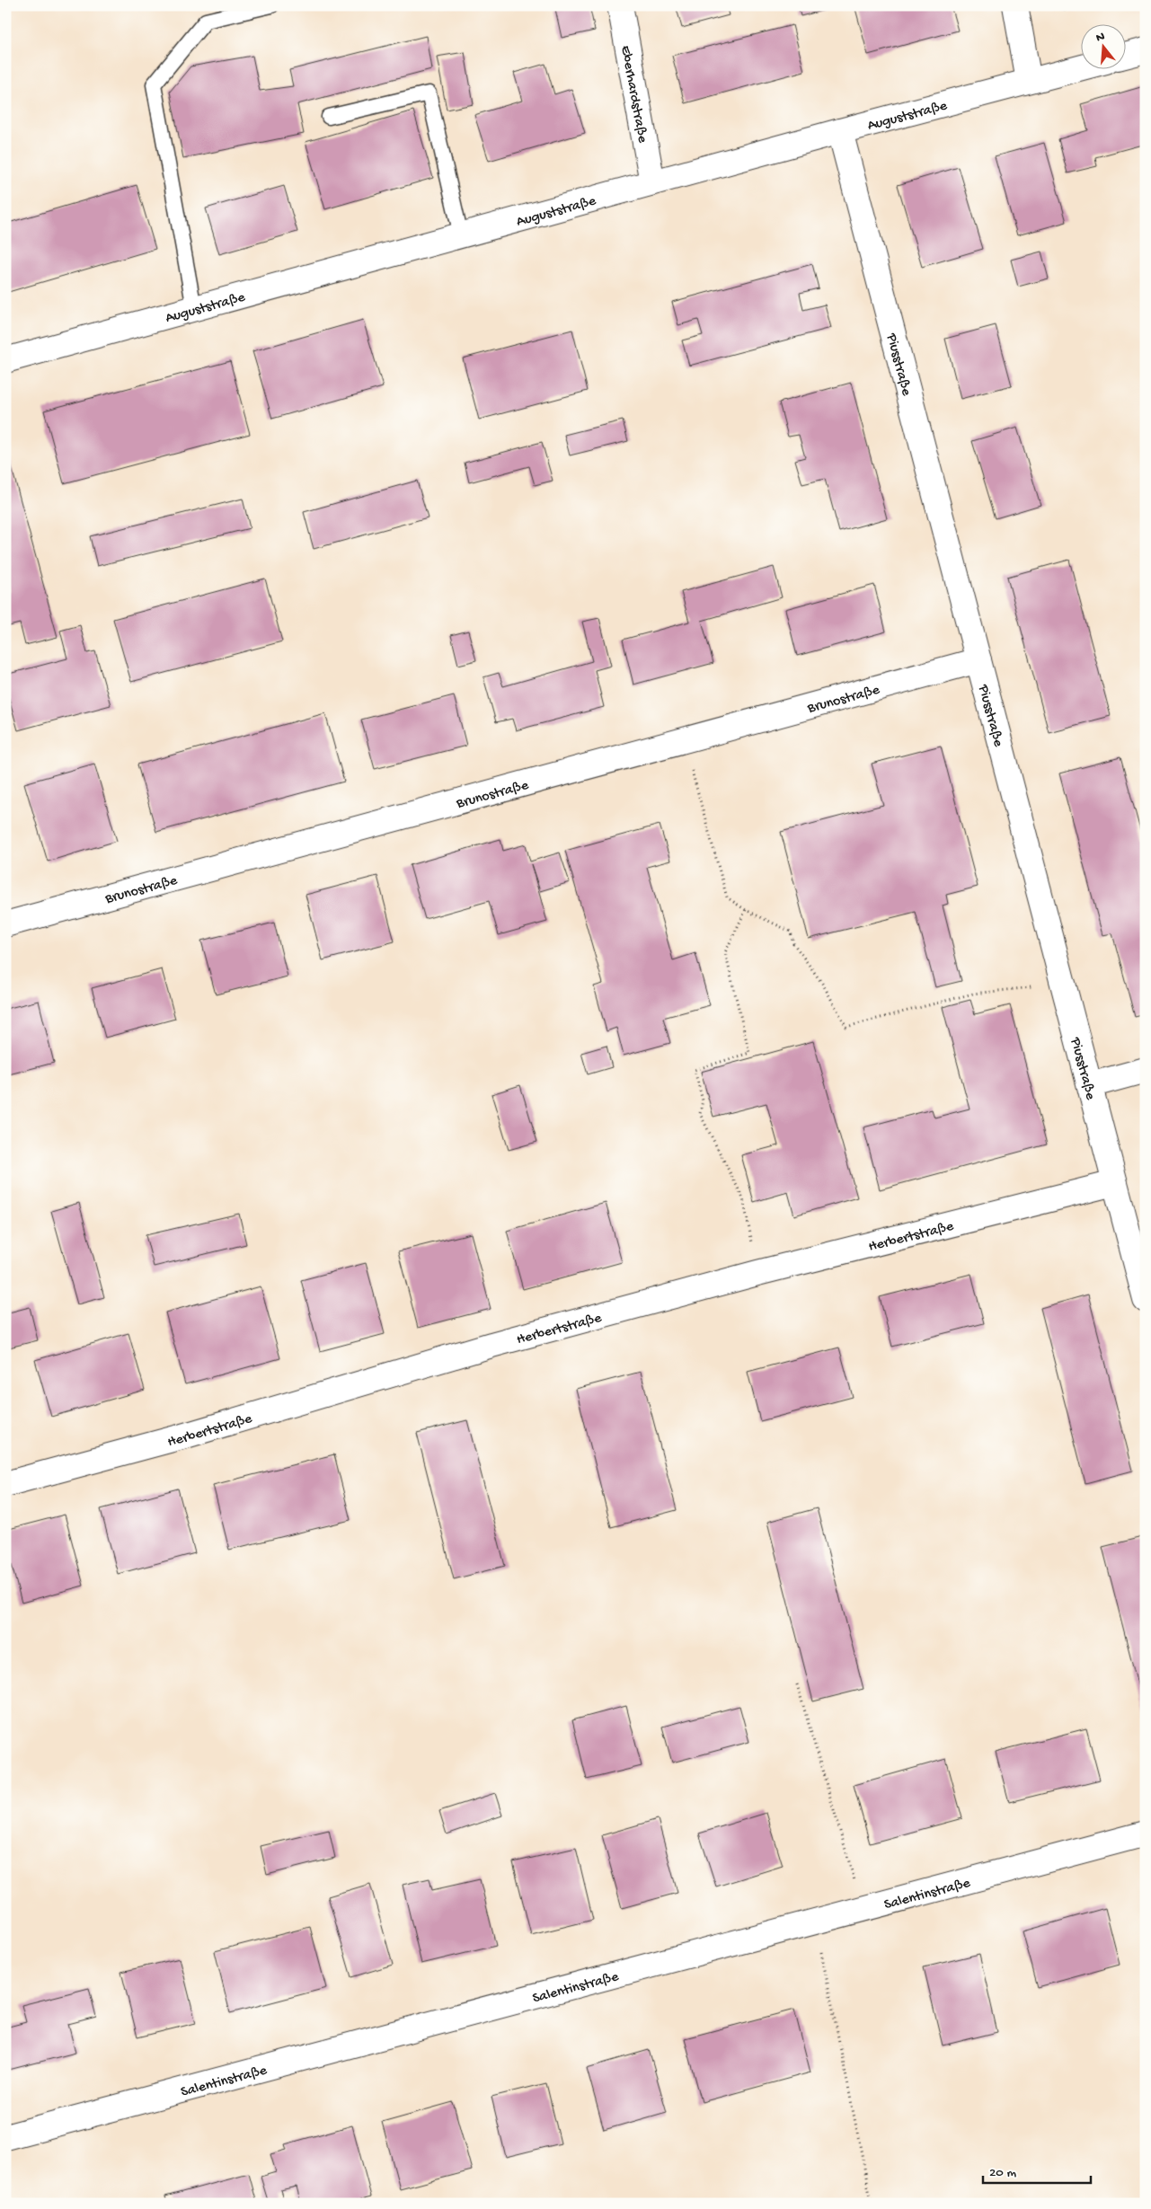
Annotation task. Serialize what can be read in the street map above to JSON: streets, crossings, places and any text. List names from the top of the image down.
{
  "streets": {
    "street": [
      "Eberhardstraße",
      "Auguststraße",
      "Piusstraße",
      "Brunostraße",
      "Herbertstraße",
      "Salentinstraße"
    ]
  },
  "crossings": [
    ["Eberhardstraße", "Auguststraße"],
    ["Auguststraße", "Piusstraße"],
    ["Piusstraße", "Brunostraße"],
    ["Piusstraße", "Herbertstraße"]
  ],
  "scale_bar": "20 m",
  "north": "top"
}
